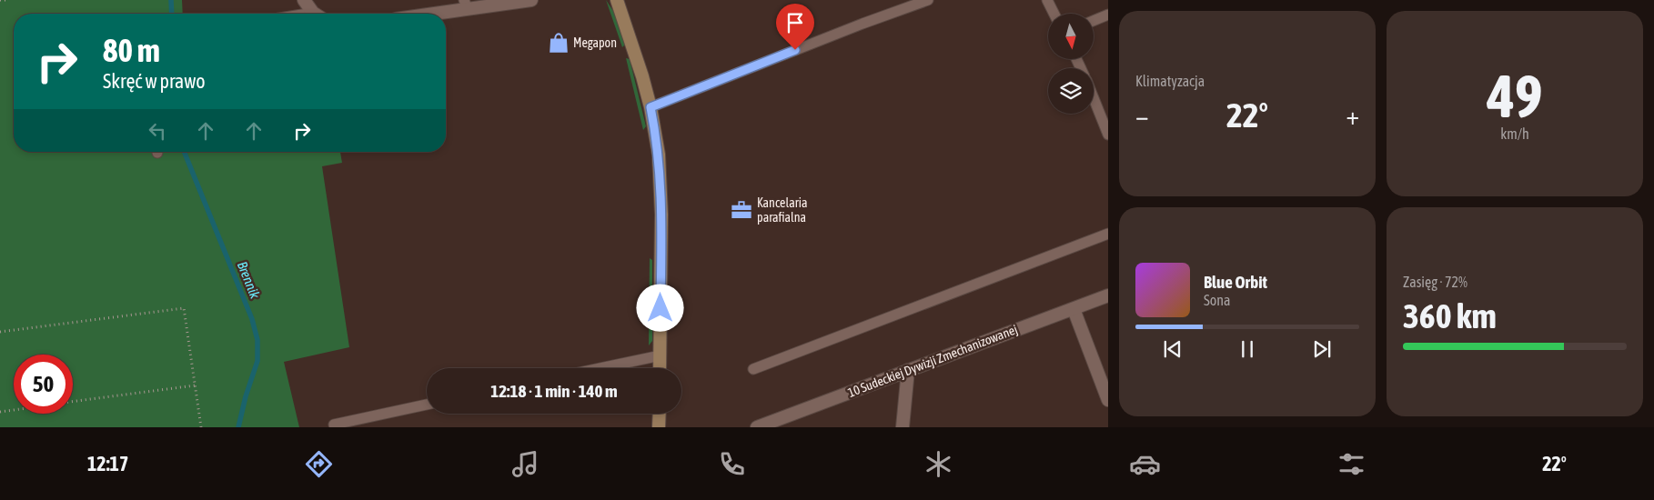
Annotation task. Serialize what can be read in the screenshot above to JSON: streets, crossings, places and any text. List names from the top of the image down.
{
  "streets": {
    "street": ["10 Sudeckiej Dywizji Zmechanizowanej"]
  },
  "water": ["Brennik"],
  "places": {
    "shop": ["Megapon"],
    "office": ["Kancelaria parafialna"]
  },
  "north": "bottom",
  "page": {
    "tile": [
      "Klimatyzacja",
      ["49", "km/h"],
      ["Zasięg · 72%", "360 km"]
    ],
    "turn": ["80 m", "Skręć w prawo"],
    "heat": ["−", "22°", "+"],
    "song": ["Blue Orbit", "Sona"],
    "limit": "50",
    "trip": "12:18 · 1 min · 140 m",
    "tabs": ["12:17", "22°"]
  }
}
